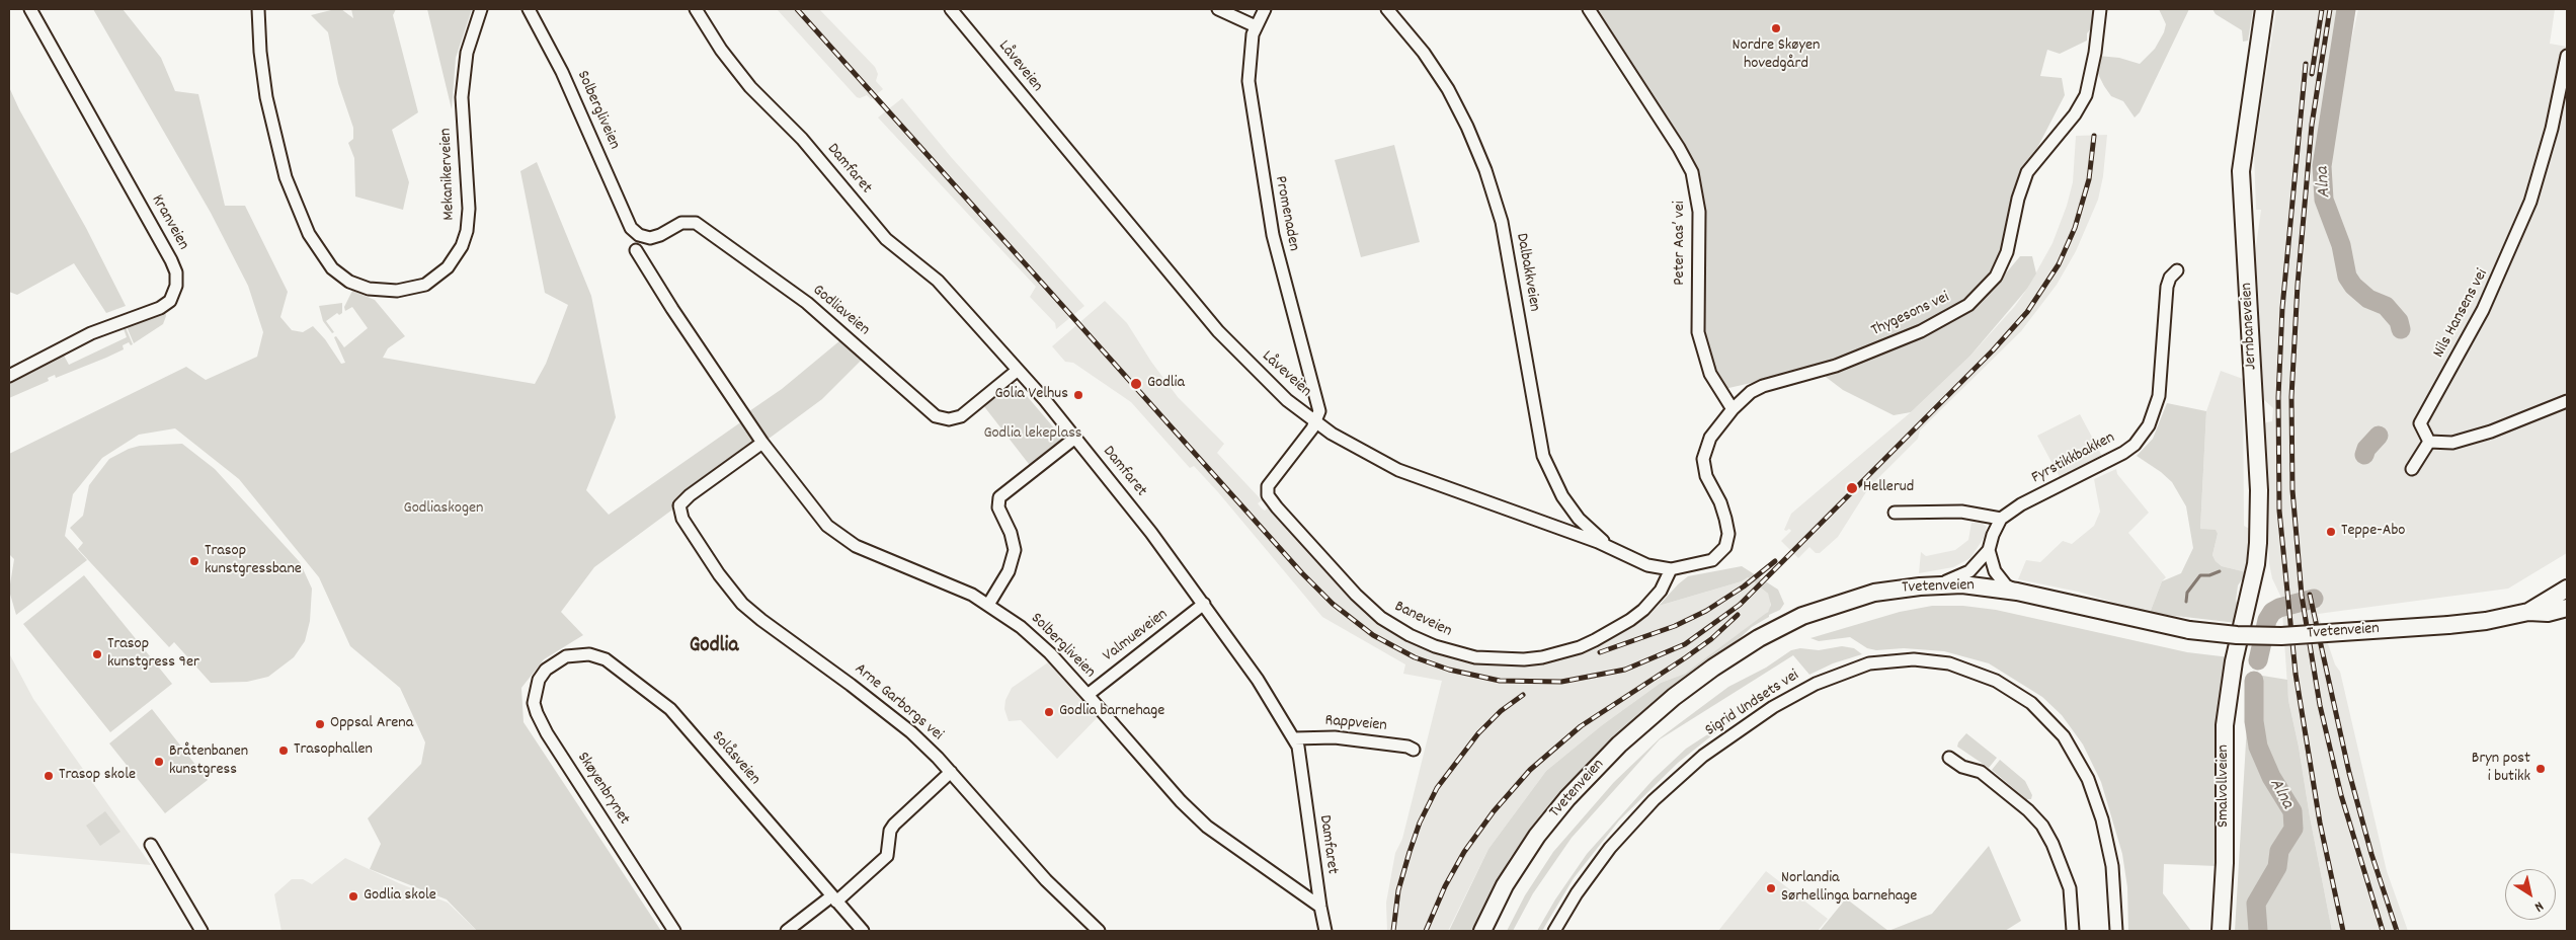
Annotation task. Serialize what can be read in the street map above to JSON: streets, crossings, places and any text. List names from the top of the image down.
{
  "streets": {
    "main road": ["Jernbaneveien", "Tvetenveien", "Smalvollveien"],
    "street": [
      "Låveveien",
      "Solbergliveien",
      "Damfaret",
      "Mekanikerveien",
      "Promenaden",
      "Kranveien",
      "Peter Aas’ vei",
      "Dalbakkveien",
      "Godliaveien",
      "Nils Hansens vei",
      "Thygesons vei",
      "Fyrstikkbakken",
      "Baneveien",
      "Valmueveien",
      "Arne Garborgs vei",
      "Sigrid Undsets vei",
      "Rappveien",
      "Solåsveien",
      "Skøyenbrynet"
    ]
  },
  "crossings": [
    ["Låveveien", "Promenaden"],
    ["Låveveien", "Dalbakkveien"],
    ["Låveveien", "Thygesons vei"],
    ["Låveveien", "Baneveien"],
    ["Solbergliveien", "Damfaret"],
    ["Solbergliveien", "Godliaveien"],
    ["Solbergliveien", "Valmueveien"],
    ["Solbergliveien", "Arne Garborgs vei"],
    ["Damfaret", "Godliaveien"],
    ["Damfaret", "Valmueveien"],
    ["Damfaret", "Rappveien"],
    ["Promenaden", "Baneveien"],
    ["Peter Aas’ vei", "Thygesons vei"],
    ["Jernbaneveien", "Smalvollveien"],
    ["Solåsveien", "Skøyenbrynet"]
  ],
  "districts": ["Godlia"],
  "water": ["Alna"],
  "parks": ["Godlia lekeplass", "Godliaskogen"],
  "places": [
    "Nordre Skøyen hovedgård",
    "Godlia",
    "Golia Velhus",
    "Hellerud",
    "Teppe-Abo",
    "Trasop kunstgressbane",
    "Trasop kunstgress 9er",
    "Godlia barnehage",
    "Oppsal Arena",
    "Trasophallen",
    "Bråtenbanen kunstgress",
    "Bryn post i butikk",
    "Trasop skole",
    "Norlandia Sørhellinga barnehage",
    "Godlia skole"
  ],
  "north": "bottom right"
}
